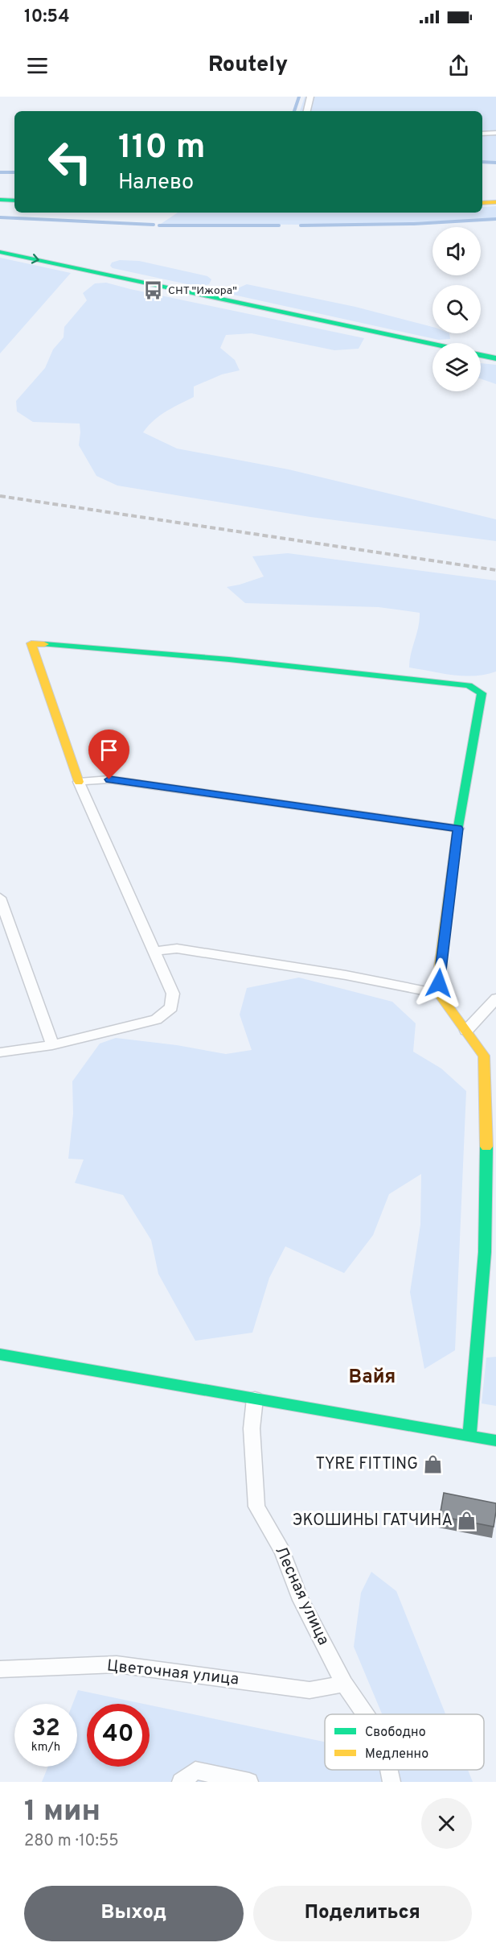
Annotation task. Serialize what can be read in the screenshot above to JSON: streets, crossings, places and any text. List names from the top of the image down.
{
  "streets": {
    "street": ["Лесная улица", "Цветочная улица"]
  },
  "crossings": [
    ["Лесная улица", "Цветочная улица"]
  ],
  "districts": ["Вайя"],
  "places": {
    "bus stop": ["СНТ \"Ижора\""],
    "shop": ["TYRE FITTING", "ЭКОШИНЫ ГАТЧИНА"]
  },
  "legend": ["Свободно", "Медленно"],
  "page": {
    "status": "10:54",
    "header": "Routely",
    "turn": ["110 m", "Налево"],
    "speed": "32 km/h",
    "limit": "40",
    "heading": ["1 мин", "280 m · 10:55"],
    "buttons": ["Выход", "Поделиться"]
  }
}
